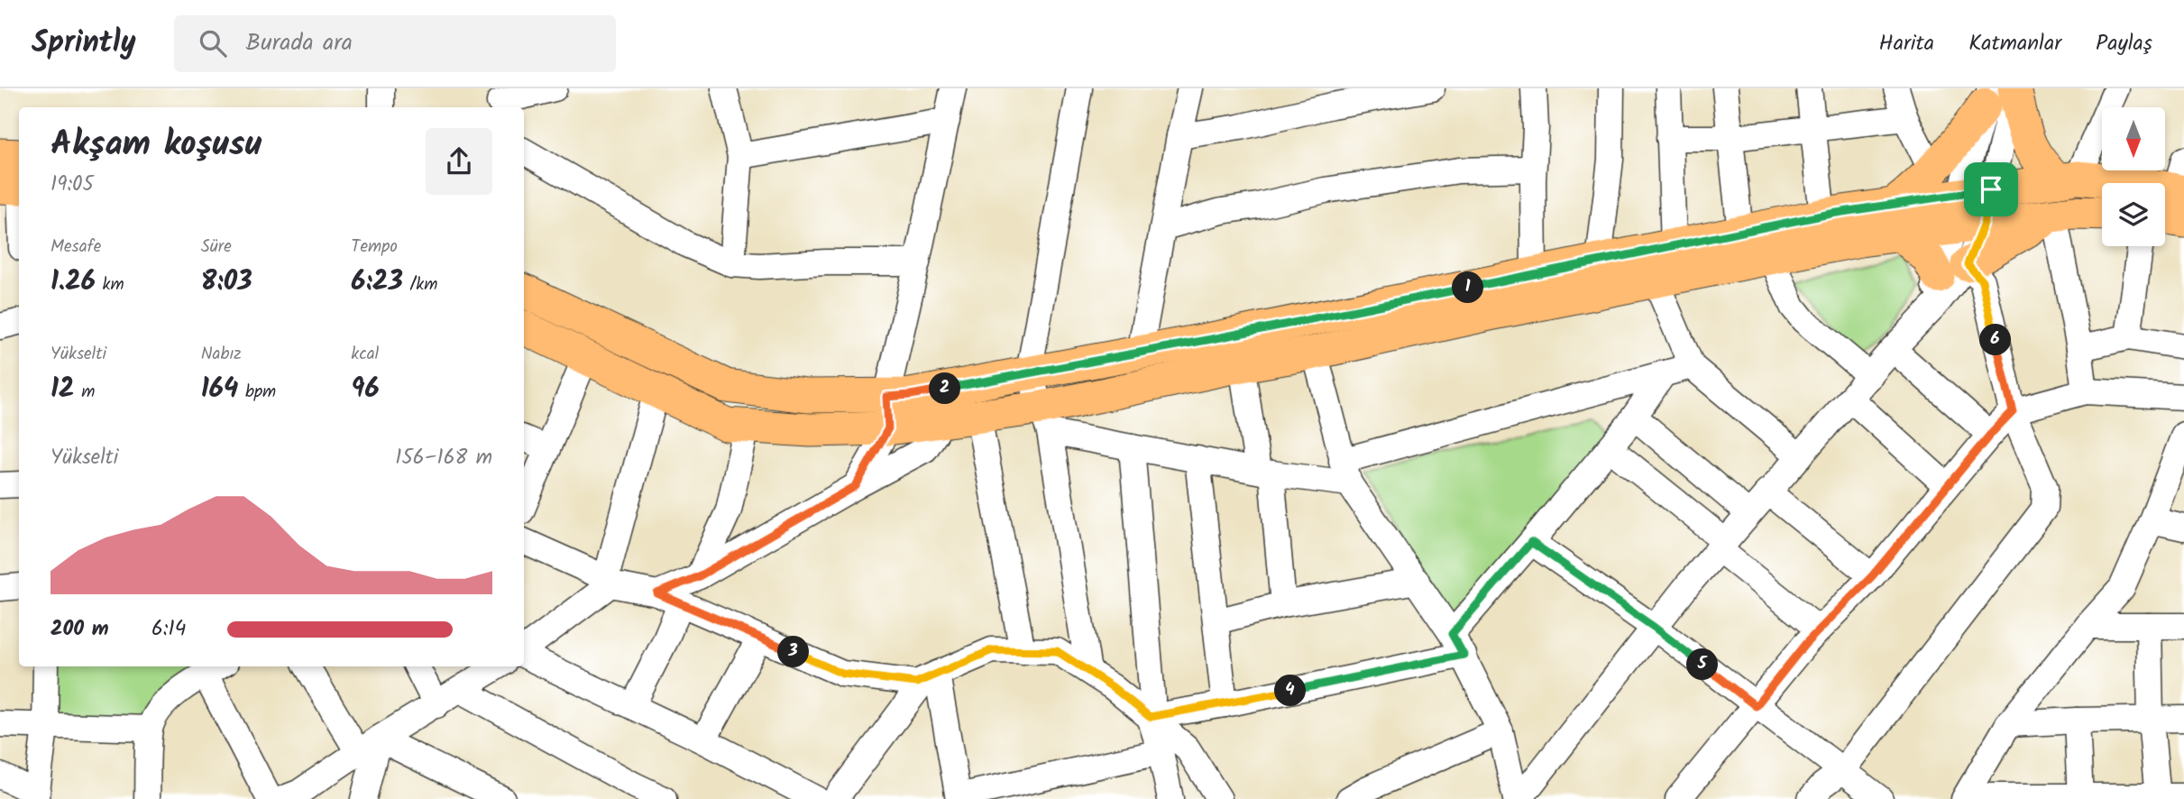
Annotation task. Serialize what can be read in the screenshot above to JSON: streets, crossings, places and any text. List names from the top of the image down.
{
  "north": "bottom",
  "page": {
    "header": "Sprintly",
    "search": "Burada ara",
    "nav": ["Harita", "Katmanlar", "Paylaş"],
    "heading": ["Akşam koşusu", "19:05"],
    "stats": [
      ["Mesafe", "1.26 km"],
      ["Süre", "8:03"],
      ["Tempo", "6:23 /km"],
      ["Yükselti", "12 m"],
      ["Nabız", "164 bpm"],
      ["kcal", "96"]
    ],
    "pins": [
      "1",
      "6",
      "2",
      "3",
      "5",
      "4"
    ],
    "chart": ["Yükselti", "156–168 m"],
    "list": [
      {
        "name": "200 m",
        "note": "6:14"
      }
    ]
  }
}
